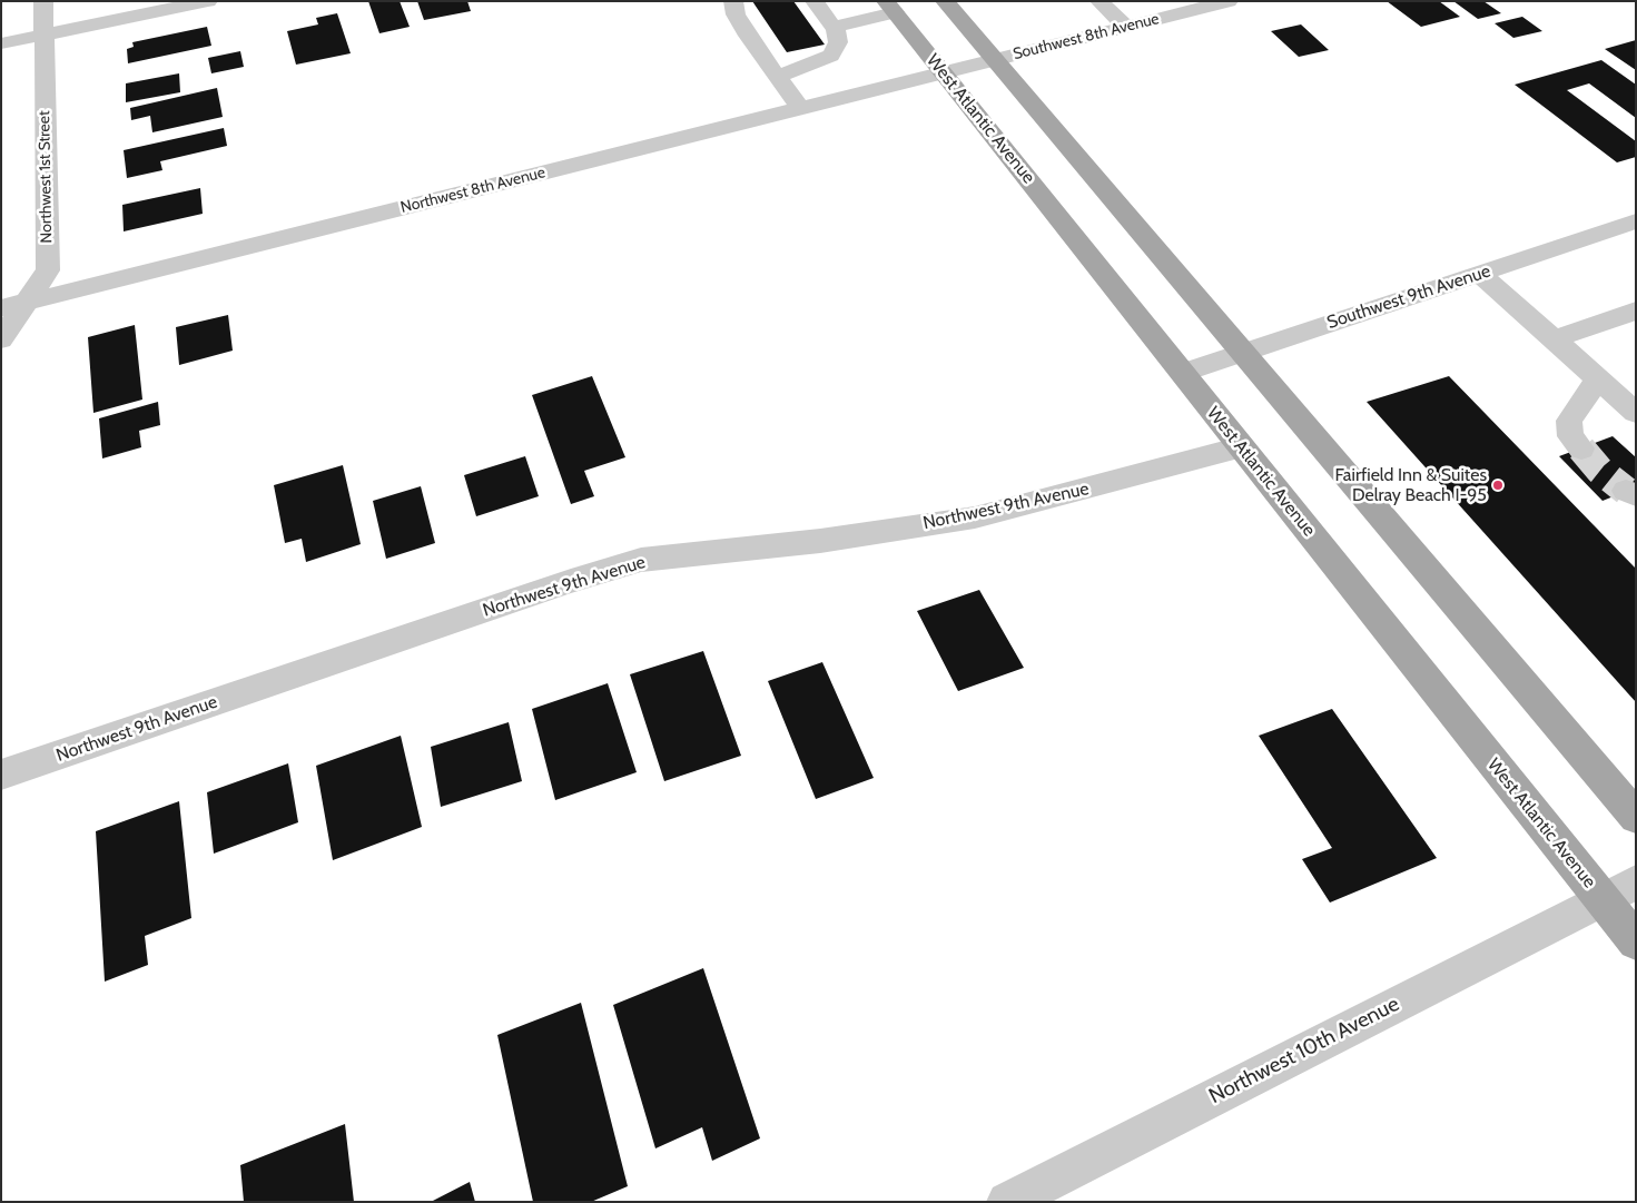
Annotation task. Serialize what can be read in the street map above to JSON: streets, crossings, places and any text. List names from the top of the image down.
{
  "streets": {
    "main road": ["West Atlantic Avenue"],
    "street": [
      "Southwest 8th Avenue",
      "Northwest 1st Street",
      "Northwest 8th Avenue",
      "Southwest 9th Avenue",
      "Northwest 9th Avenue",
      "Northwest 10th Avenue"
    ]
  },
  "crossings": [
    ["Southwest 8th Avenue", "West Atlantic Avenue"],
    ["Southwest 8th Avenue", "Northwest 8th Avenue"],
    ["West Atlantic Avenue", "Northwest 8th Avenue"],
    ["West Atlantic Avenue", "Southwest 9th Avenue"],
    ["West Atlantic Avenue", "Northwest 9th Avenue"],
    ["West Atlantic Avenue", "Northwest 10th Avenue"],
    ["Northwest 1st Street", "Northwest 8th Avenue"]
  ],
  "places": ["Fairfield Inn & Suites Delray Beach I-95"]
}
